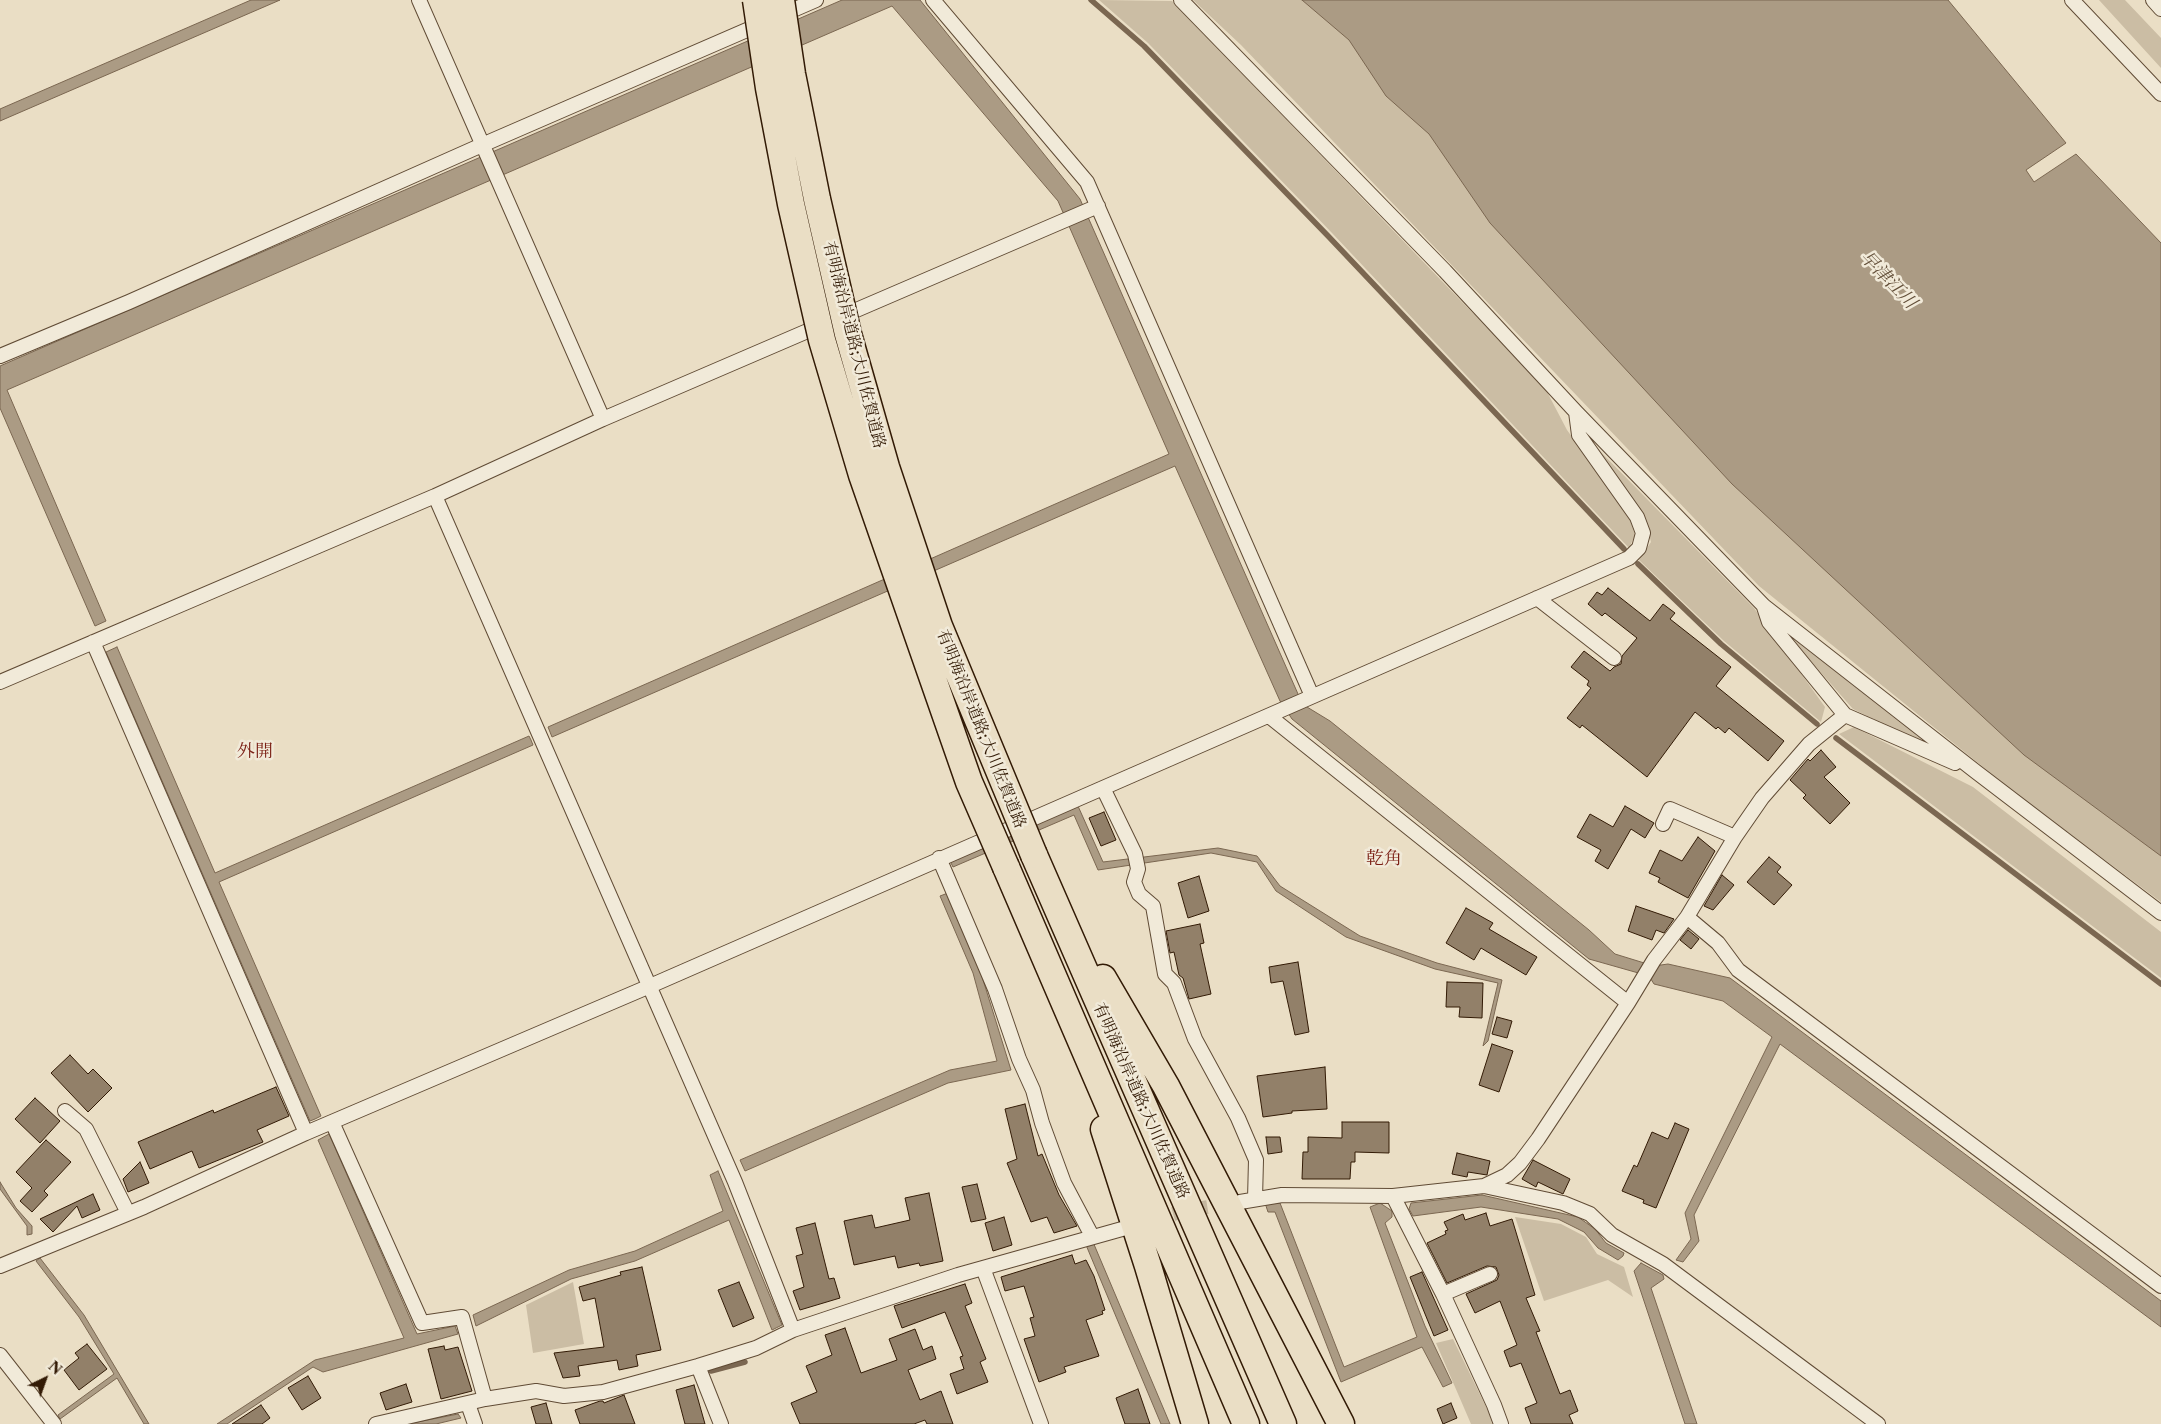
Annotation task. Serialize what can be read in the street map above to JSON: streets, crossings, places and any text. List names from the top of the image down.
{
  "streets": {
    "highway": ["有明海沿岸道路;大川佐賀道路"]
  },
  "districts": ["外開", "乾角"],
  "water": ["早津江川"],
  "north": "top right"
}
